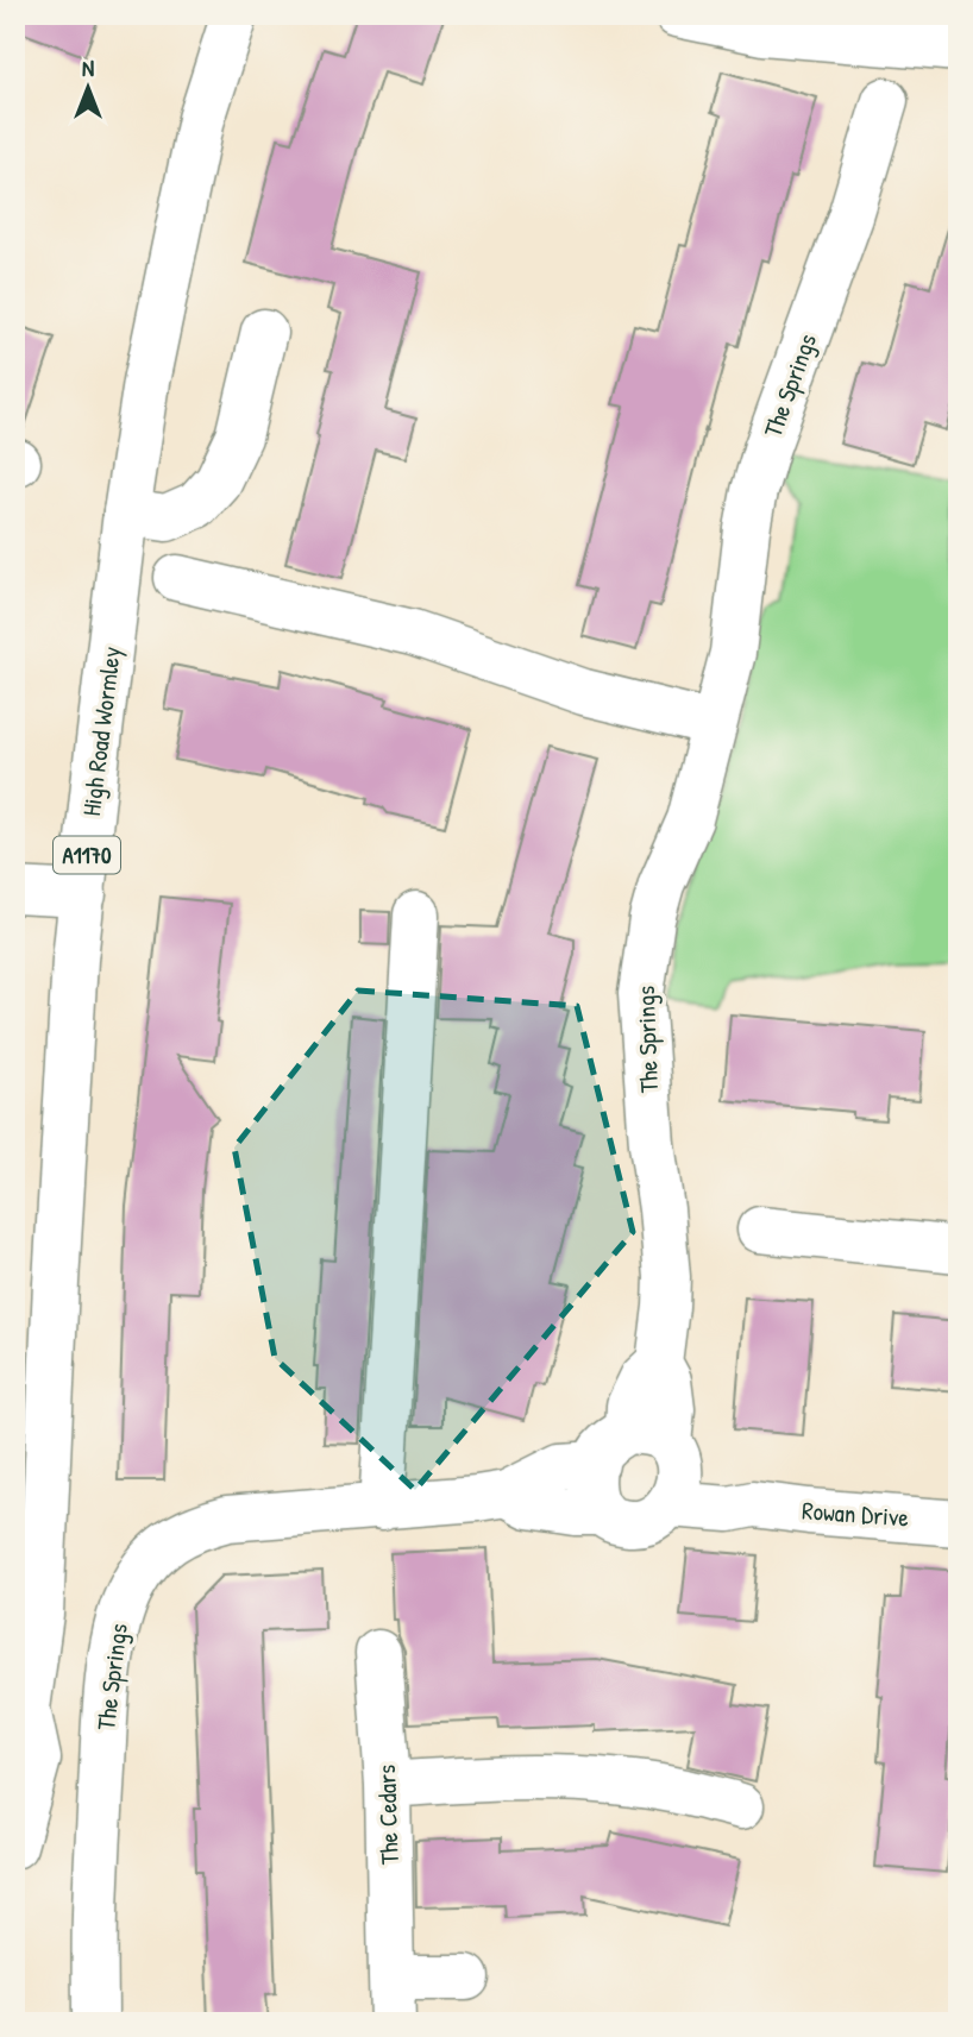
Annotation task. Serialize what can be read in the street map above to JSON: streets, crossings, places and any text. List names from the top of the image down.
{
  "streets": {
    "street": [
      "The Springs",
      "High Road Wormley",
      "A1170",
      "Rowan Drive",
      "The Cedars"
    ]
  },
  "crossings": [
    ["The Springs", "Rowan Drive"],
    ["High Road Wormley", "A1170"]
  ],
  "north": "top"
}
